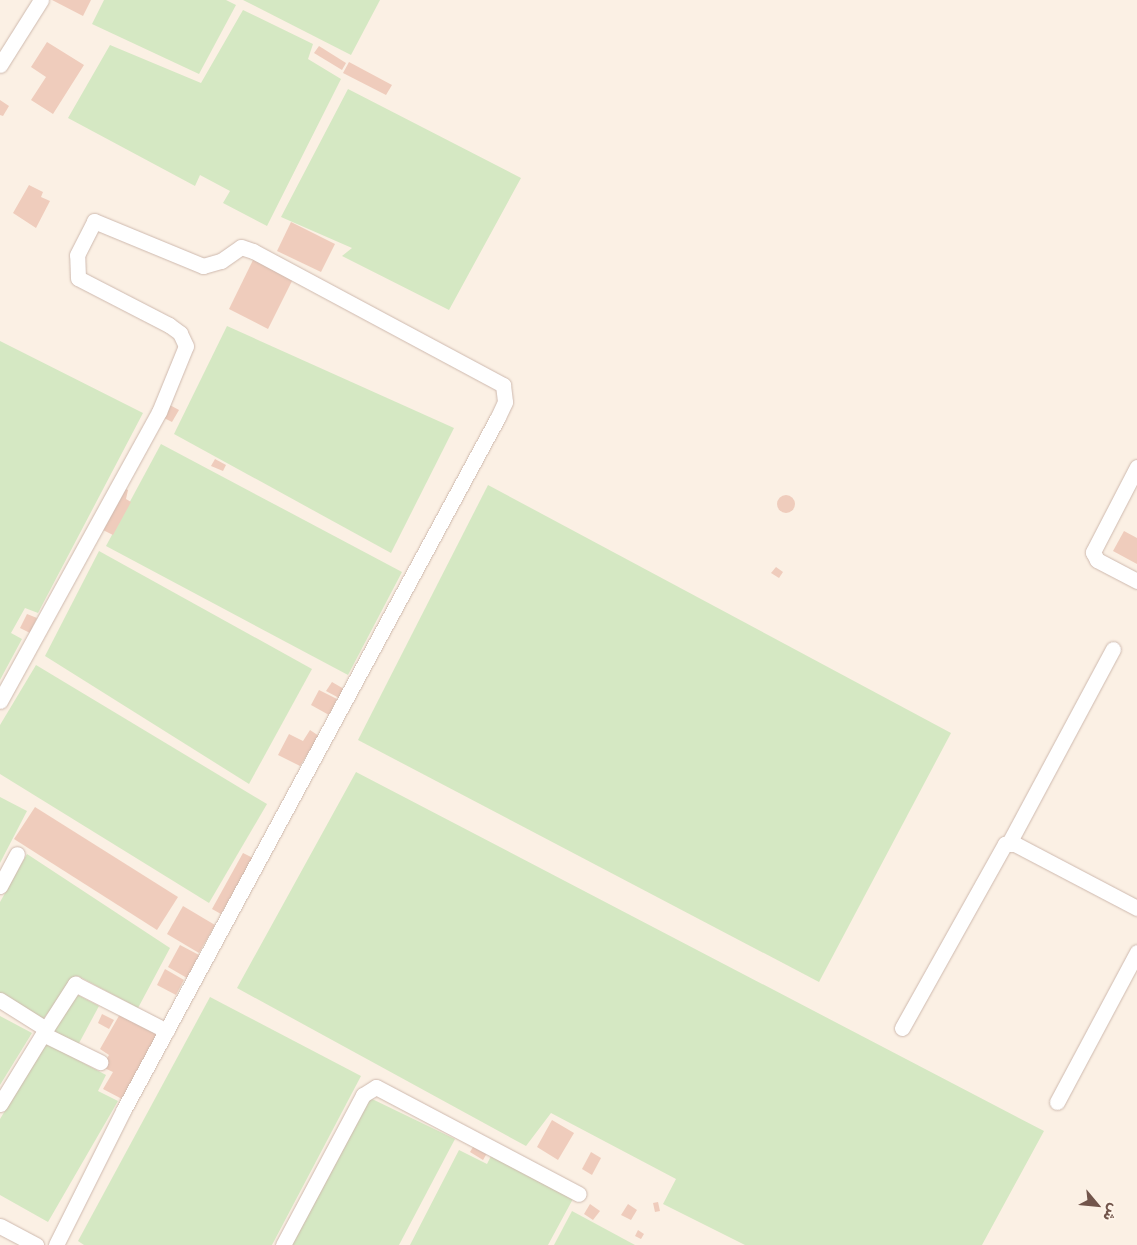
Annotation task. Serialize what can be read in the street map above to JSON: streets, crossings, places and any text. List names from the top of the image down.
{
  "north": "bottom right"
}
